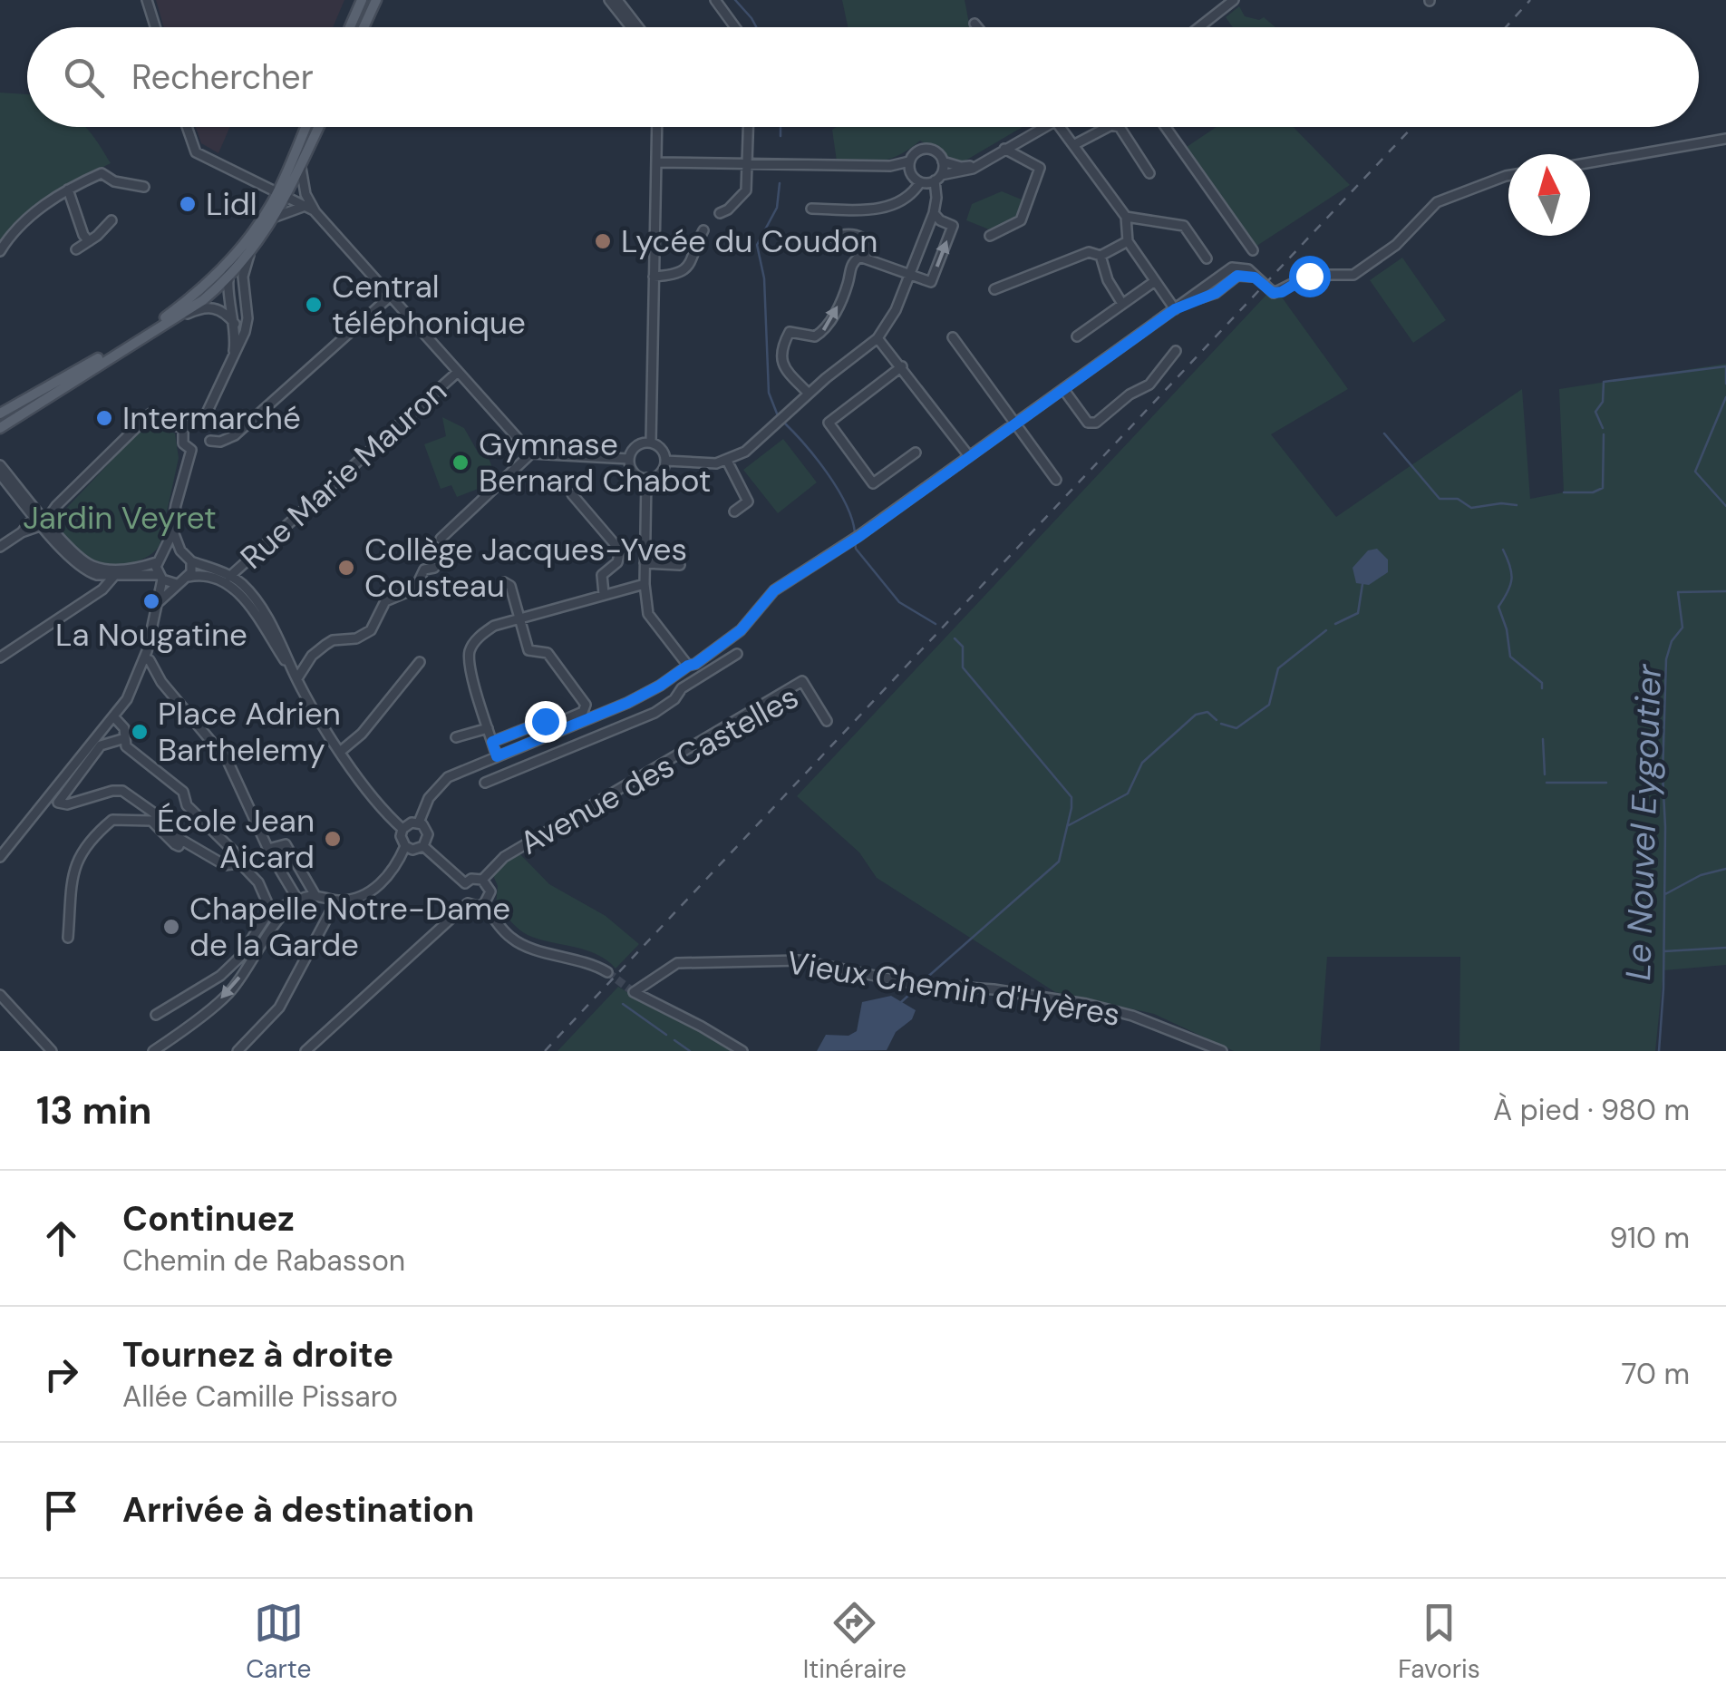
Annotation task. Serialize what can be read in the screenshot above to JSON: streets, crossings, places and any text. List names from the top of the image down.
{
  "streets": {
    "street": ["Rue Marie Mauron", "Avenue des Castelles", "Vieux Chemin d'Hyères"]
  },
  "water": ["Le Nouvel Eygoutier"],
  "parks": ["Jardin Veyret"],
  "places": [
    "Lidl",
    "Lycée du Coudon",
    "Central téléphonique",
    "Intermarché",
    "Gymnase Bernard Chabot",
    "Collège Jacques-Yves Cousteau",
    "La Nougatine",
    "Place Adrien Barthelemy",
    "École Jean Aicard",
    "Chapelle Notre-Dame de la Garde"
  ],
  "north": "top",
  "page": {
    "search": "Rechercher",
    "heading": ["13 min", "À pied · 980 m"],
    "list": [
      ["Continuez", "Chemin de Rabasson", "910 m"],
      ["Tournez à droite", "Allée Camille Pissaro", "70 m"],
      "Arrivée à destination"
    ],
    "nav": ["Carte", "Itinéraire", "Favoris"]
  }
}
